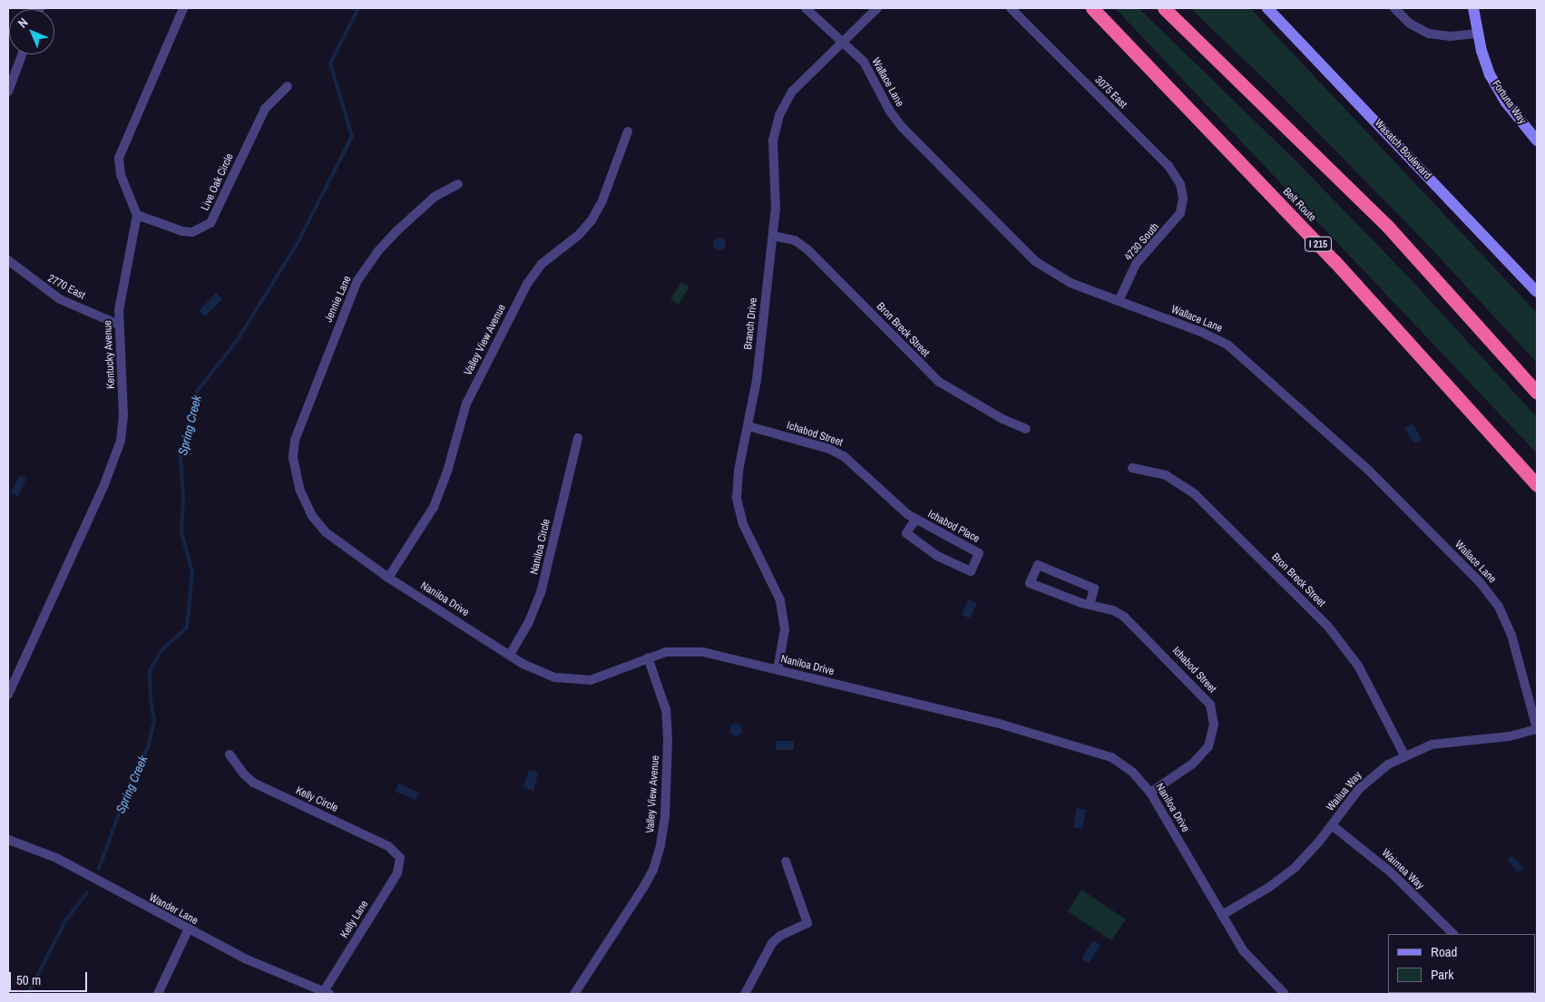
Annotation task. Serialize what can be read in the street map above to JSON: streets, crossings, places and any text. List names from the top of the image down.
{
  "streets": {
    "highway": ["Belt Route", "I 215"],
    "street": [
      "Wallace Lane",
      "3075 East",
      "Fortuna Way",
      "Wasatch Boulevard",
      "Live Oak Circle",
      "4730 South",
      "2770 East",
      "Jennie Lane",
      "Branch Drive",
      "Bron Breck Street",
      "Valley View Avenue",
      "Kentucky Avenue",
      "Ichabod Street",
      "Ichabod Place",
      "Naniloa Circle",
      "Naniloa Drive",
      "Wailua Way",
      "Kelly Circle",
      "Waimea Way",
      "Wander Lane",
      "Kelly Lane"
    ]
  },
  "crossings": [
    ["Wallace Lane", "4730 South"],
    ["Wallace Lane", "Branch Drive"],
    ["Wallace Lane", "Wailua Way"],
    ["3075 East", "4730 South"],
    ["Live Oak Circle", "Kentucky Avenue"],
    ["2770 East", "Kentucky Avenue"],
    ["Jennie Lane", "Naniloa Drive"],
    ["Branch Drive", "Bron Breck Street"],
    ["Branch Drive", "Ichabod Street"],
    ["Branch Drive", "Naniloa Drive"],
    ["Bron Breck Street", "Wailua Way"],
    ["Valley View Avenue", "Naniloa Drive"],
    ["Ichabod Street", "Ichabod Place"],
    ["Ichabod Street", "Naniloa Drive"],
    ["Naniloa Circle", "Naniloa Drive"],
    ["Naniloa Drive", "Wailua Way"],
    ["Wailua Way", "Waimea Way"],
    ["Kelly Circle", "Kelly Lane"],
    ["Wander Lane", "Kelly Lane"]
  ],
  "water": ["Spring Creek"],
  "legend": ["Road", "Park"],
  "scale_bar": "50 m",
  "north": "top left"
}
